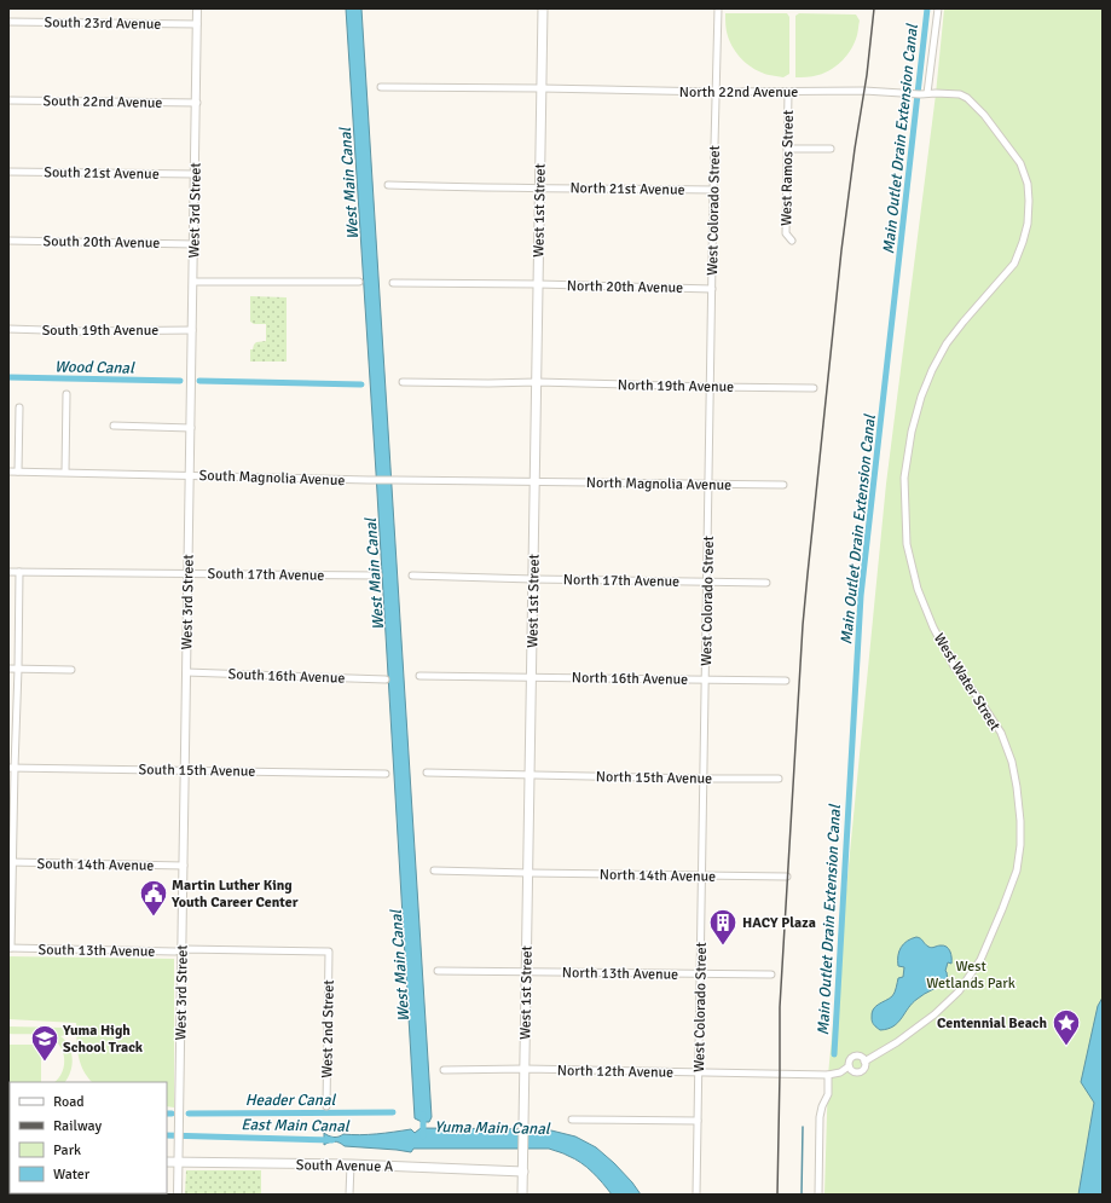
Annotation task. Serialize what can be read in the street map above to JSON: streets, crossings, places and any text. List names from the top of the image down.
{
  "streets": {
    "main road": ["West 1st Street", "South Avenue A"],
    "street": [
      "South 23rd Avenue",
      "North 22nd Avenue",
      "South 22nd Avenue",
      "West Ramos Street",
      "South 21st Avenue",
      "North 21st Avenue",
      "West 3rd Street",
      "West Colorado Street",
      "South 20th Avenue",
      "North 20th Avenue",
      "South 19th Avenue",
      "North 19th Avenue",
      "South Magnolia Avenue",
      "North Magnolia Avenue",
      "South 17th Avenue",
      "North 17th Avenue",
      "South 16th Avenue",
      "North 16th Avenue",
      "West Water Street",
      "South 15th Avenue",
      "North 15th Avenue",
      "South 14th Avenue",
      "North 14th Avenue",
      "South 13th Avenue",
      "North 13th Avenue",
      "West 2nd Street",
      "North 12th Avenue"
    ]
  },
  "crossings": [
    ["South 23rd Avenue", "West 3rd Street"],
    ["North 22nd Avenue", "West Ramos Street"],
    ["North 22nd Avenue", "West 1st Street"],
    ["North 22nd Avenue", "West Colorado Street"],
    ["North 22nd Avenue", "West Water Street"],
    ["South 22nd Avenue", "West 3rd Street"],
    ["South 21st Avenue", "West 3rd Street"],
    ["North 21st Avenue", "West 1st Street"],
    ["North 21st Avenue", "West Colorado Street"],
    ["West 3rd Street", "South 20th Avenue"],
    ["West 3rd Street", "South 19th Avenue"],
    ["West 3rd Street", "South Magnolia Avenue"],
    ["West 3rd Street", "South 17th Avenue"],
    ["West 3rd Street", "South 16th Avenue"],
    ["West 3rd Street", "South 15th Avenue"],
    ["West 3rd Street", "South 14th Avenue"],
    ["West 3rd Street", "South 13th Avenue"],
    ["West 3rd Street", "South Avenue A"],
    ["West 1st Street", "North 20th Avenue"],
    ["West 1st Street", "North 19th Avenue"],
    ["West 1st Street", "South Magnolia Avenue"],
    ["West 1st Street", "North Magnolia Avenue"],
    ["West 1st Street", "North 17th Avenue"],
    ["West 1st Street", "North 16th Avenue"],
    ["West 1st Street", "North 15th Avenue"],
    ["West 1st Street", "North 14th Avenue"],
    ["West 1st Street", "North 13th Avenue"],
    ["West 1st Street", "North 12th Avenue"],
    ["West 1st Street", "South Avenue A"],
    ["West Colorado Street", "North 20th Avenue"],
    ["West Colorado Street", "North 19th Avenue"],
    ["West Colorado Street", "North Magnolia Avenue"],
    ["West Colorado Street", "North 17th Avenue"],
    ["West Colorado Street", "North 16th Avenue"],
    ["West Colorado Street", "North 15th Avenue"],
    ["West Colorado Street", "North 14th Avenue"],
    ["West Colorado Street", "North 13th Avenue"],
    ["West Colorado Street", "North 12th Avenue"],
    ["South Magnolia Avenue", "North Magnolia Avenue"],
    ["West Water Street", "North 12th Avenue"],
    ["South 13th Avenue", "West 2nd Street"]
  ],
  "water": [
    "Main Outlet Drain Extension Canal",
    "West Main Canal",
    "Wood Canal",
    "Header Canal",
    "East Main Canal",
    "Yuma Main Canal"
  ],
  "parks": ["West Wetlands Park"],
  "places": {
    "public building": ["Martin Luther King Youth Career Center"],
    "building": ["HACY Plaza"],
    "place": ["Centennial Beach"],
    "school or university": ["Yuma High School Track"]
  },
  "legend": [
    "Road",
    "Railway",
    "Park",
    "Water"
  ]
}
